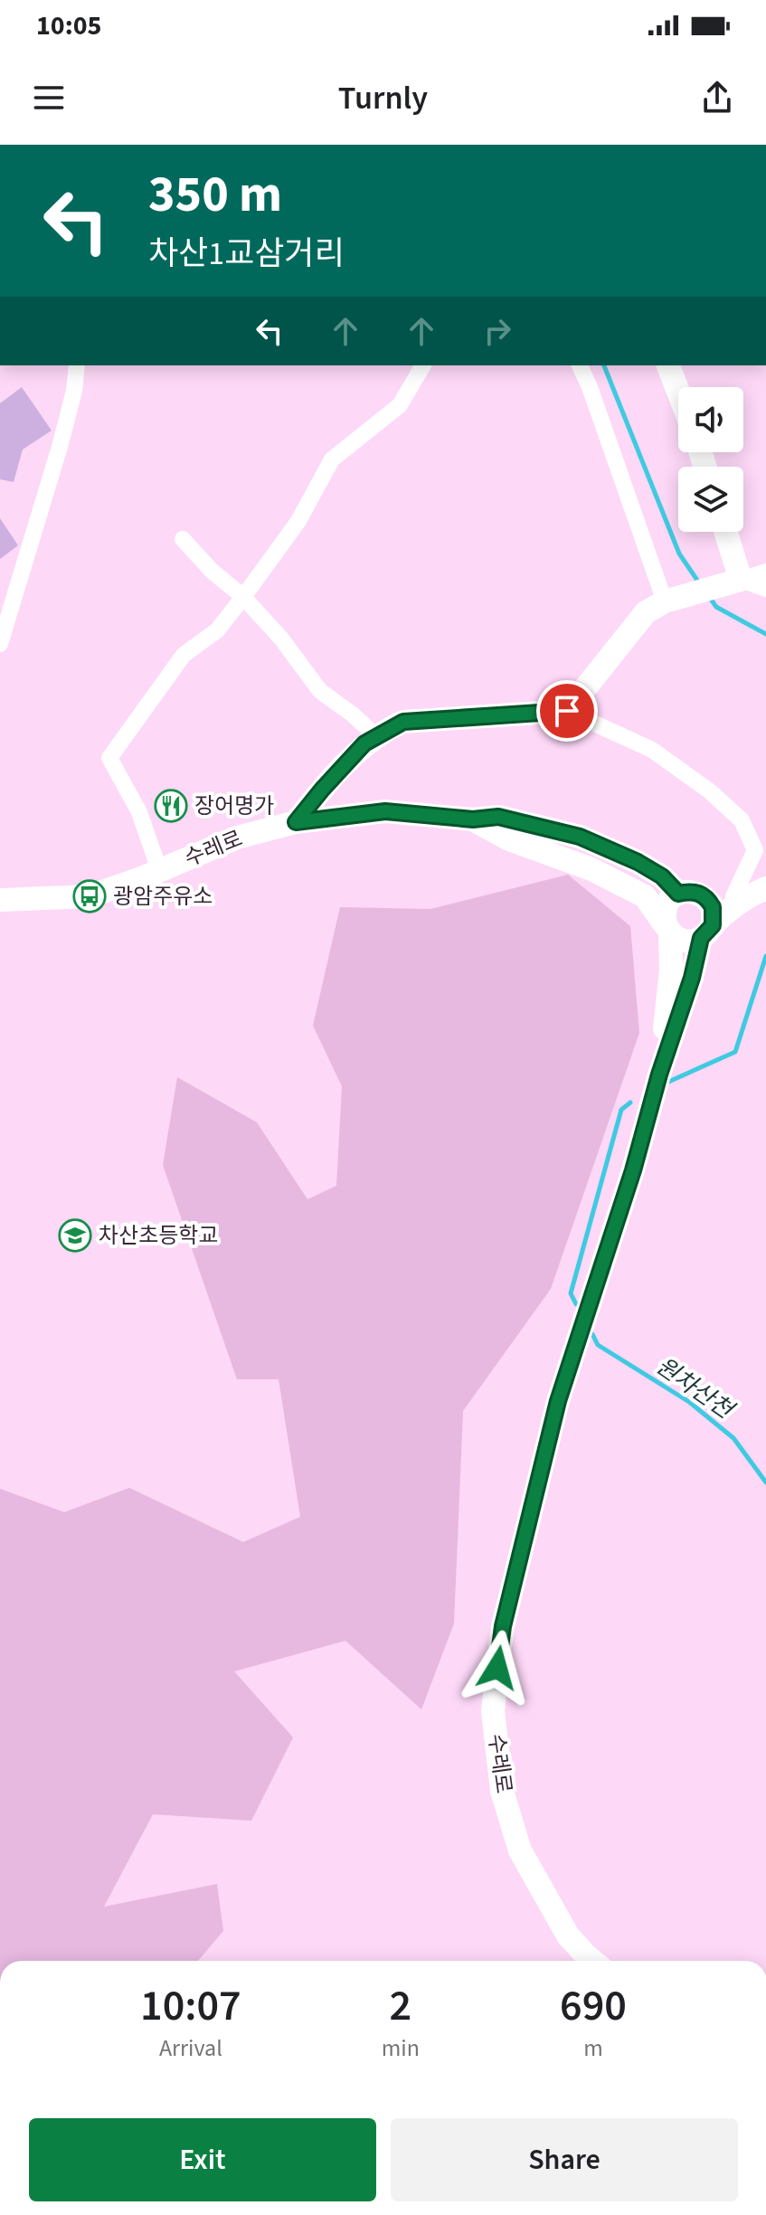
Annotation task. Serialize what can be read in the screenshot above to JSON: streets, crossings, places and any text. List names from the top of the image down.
{
  "streets": {
    "main road": ["수레로"]
  },
  "water": ["원차산천"],
  "places": {
    "restaurant": ["장어명가"],
    "bus stop": ["광암주유소"],
    "school or university": ["차산초등학교"]
  },
  "page": {
    "status": "10:05",
    "header": "Turnly",
    "turn": ["350 m", "차산1교삼거리"],
    "eta": [
      "10:07",
      "Arrival",
      "2",
      "min",
      "690",
      "m"
    ],
    "buttons": ["Exit", "Share"]
  }
}
